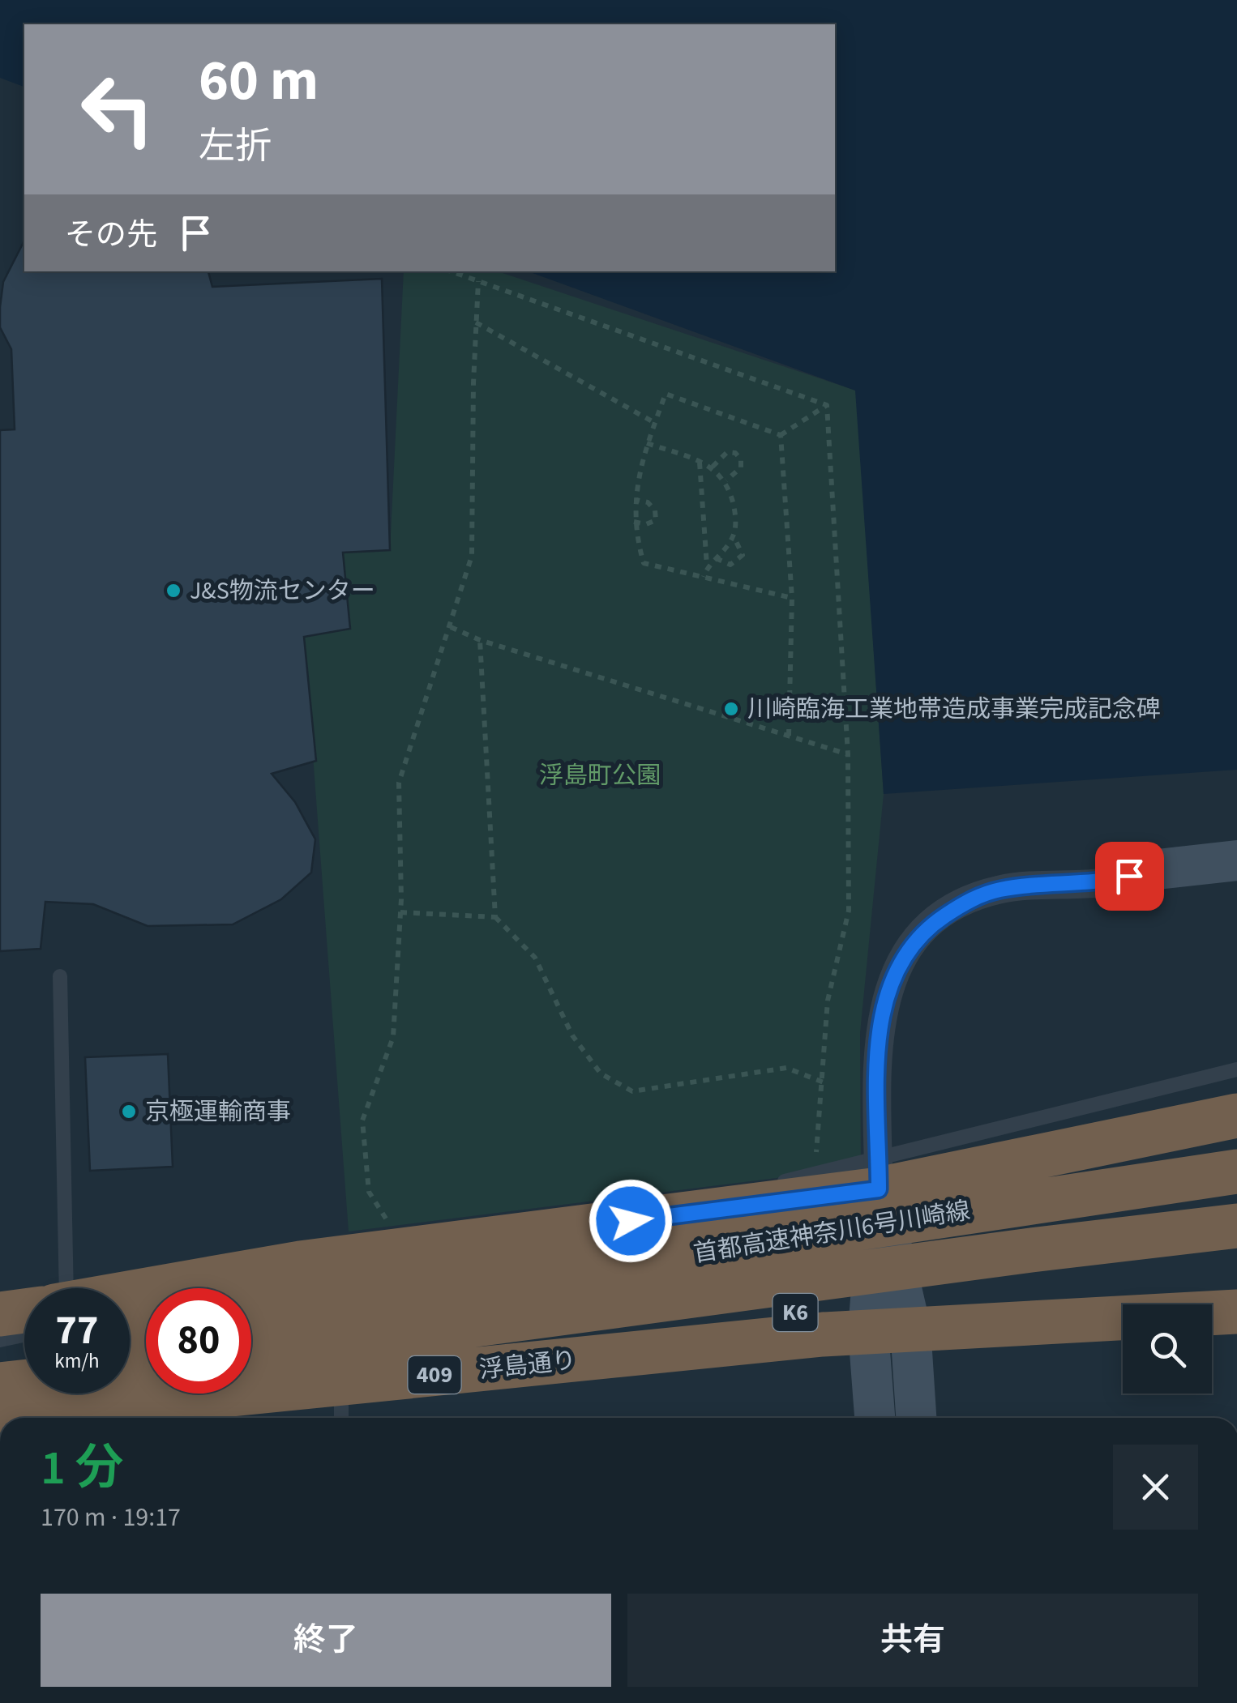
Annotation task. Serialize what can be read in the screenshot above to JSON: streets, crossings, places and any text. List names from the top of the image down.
{
  "streets": {
    "highway": [
      "首都高速神奈川6号川崎線",
      "K6",
      "浮島通り",
      "409"
    ]
  },
  "crossings": [
    ["首都高速神奈川6号川崎線", "K6"]
  ],
  "parks": ["浮島町公園"],
  "places": ["J&S物流センター", "川崎臨海工業地帯造成事業完成記念碑", "京極運輸商事"],
  "page": {
    "turn": ["60 m", "左折"],
    "then": "その先",
    "speed": "77 km/h",
    "limit": "80",
    "heading": ["1 分", "170 m · 19:17"],
    "buttons": ["終了", "共有"]
  }
}
